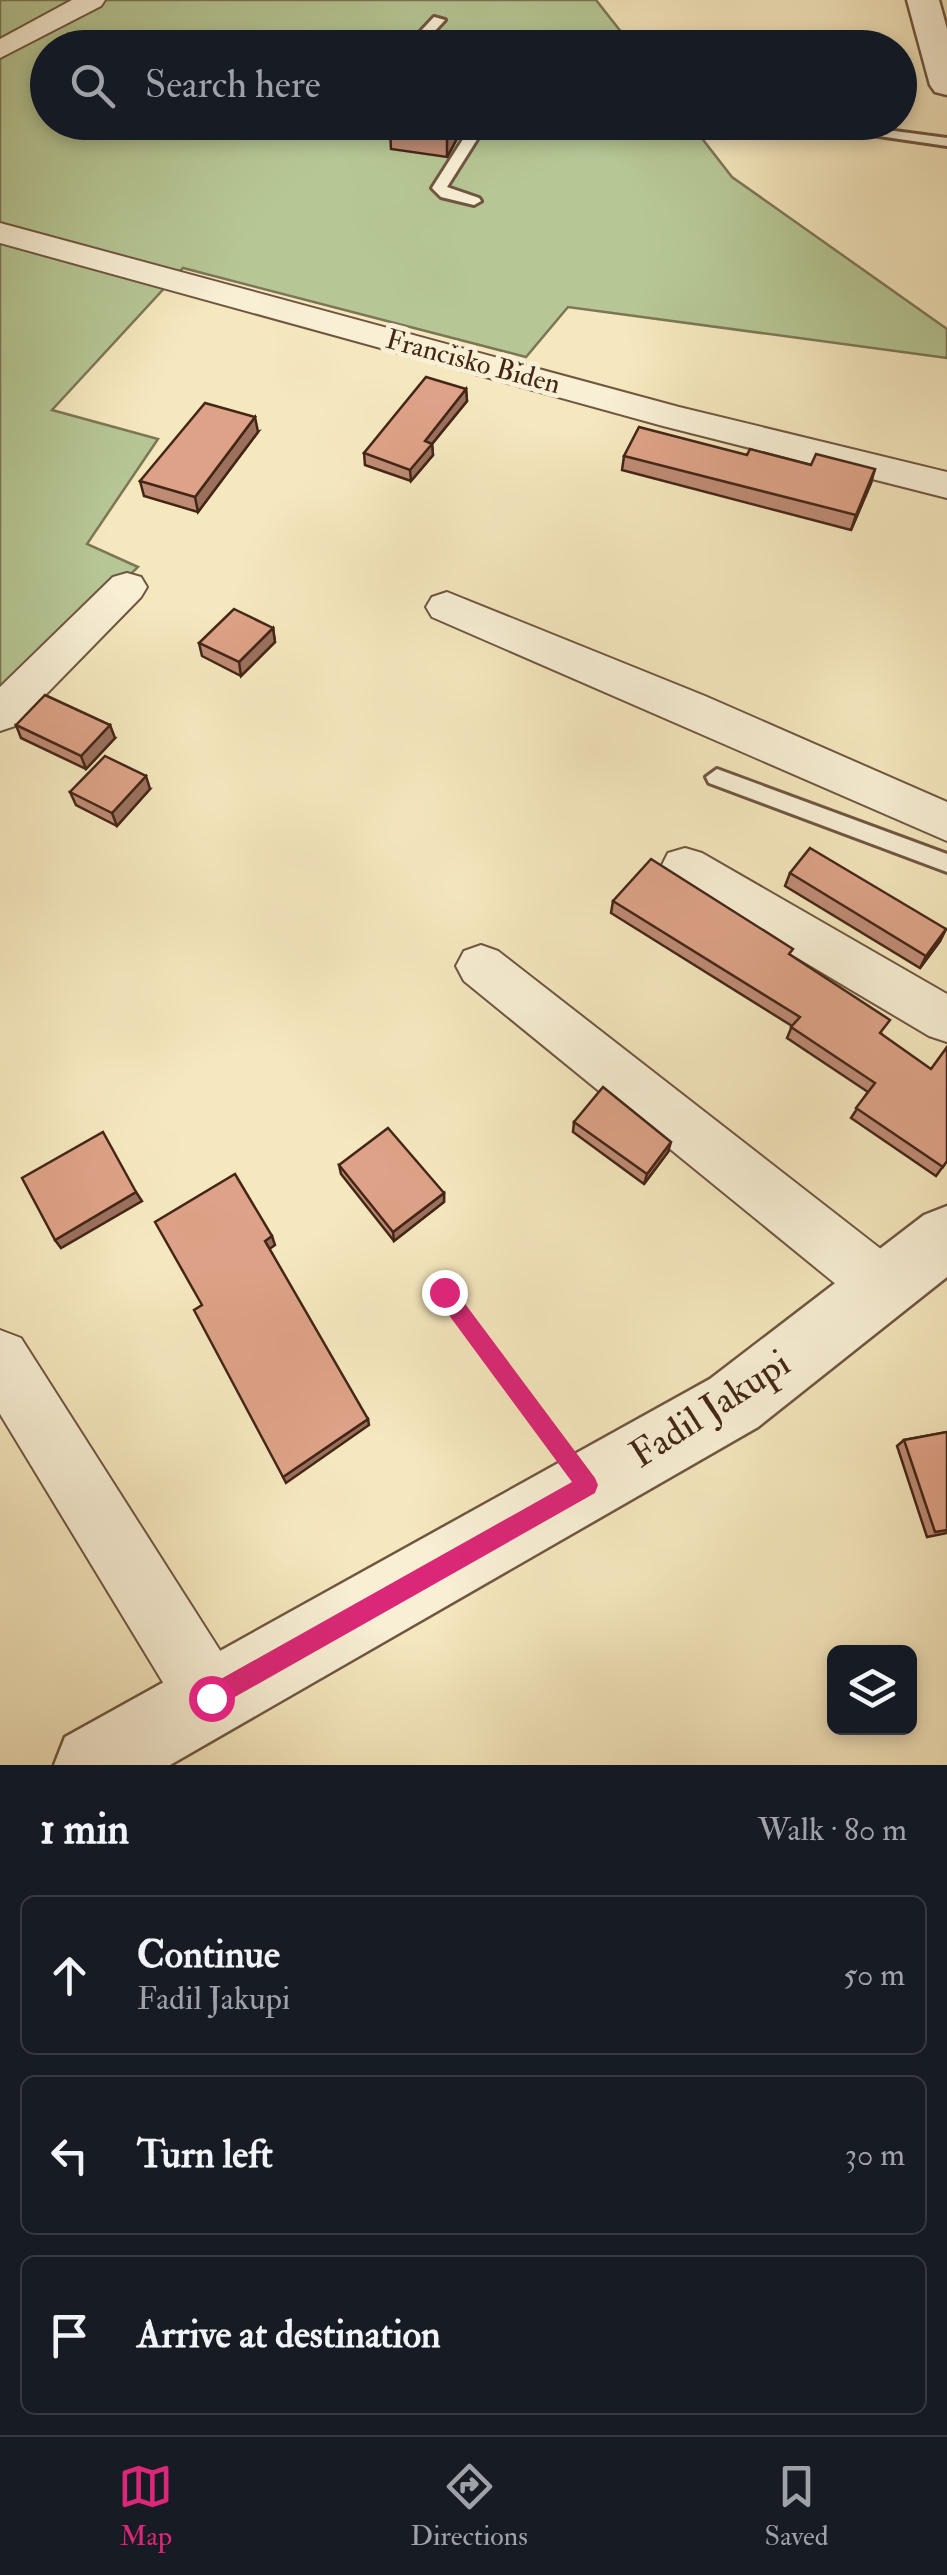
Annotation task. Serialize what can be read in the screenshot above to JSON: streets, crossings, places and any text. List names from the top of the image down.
{
  "streets": {
    "street": ["Francisko Biden", "Fadil Jakupi"]
  },
  "page": {
    "search": "Search here",
    "heading": ["1 min", "Walk · 80 m"],
    "list": [
      ["Continue", "Fadil Jakupi", "50 m"],
      ["Turn left", "30 m"],
      "Arrive at destination"
    ],
    "nav": ["Map", "Directions", "Saved"]
  }
}
